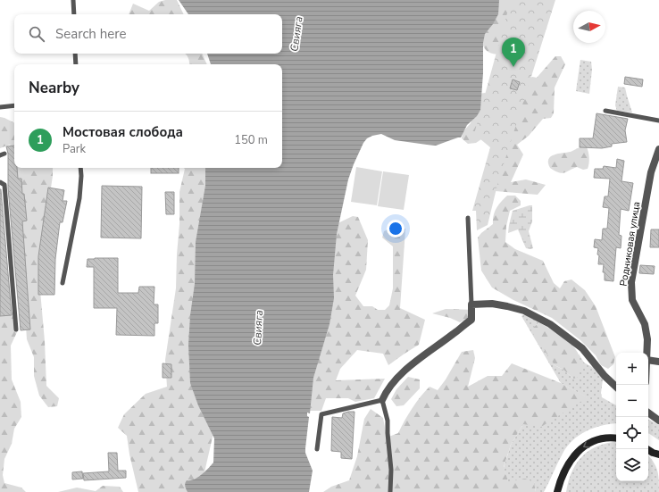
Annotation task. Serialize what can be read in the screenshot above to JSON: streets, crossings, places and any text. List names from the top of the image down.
{
  "streets": {
    "street": ["Родниковая улица"]
  },
  "water": ["Свияга"],
  "north": "right",
  "page": {
    "search": "Search here",
    "pins": "1",
    "heading": "Nearby",
    "list": [
      {
        "mark": "1",
        "name": "Мостовая слобода",
        "note": "Park",
        "value": "150 m"
      }
    ],
    "map_buttons": ["+", "−"]
  }
}
